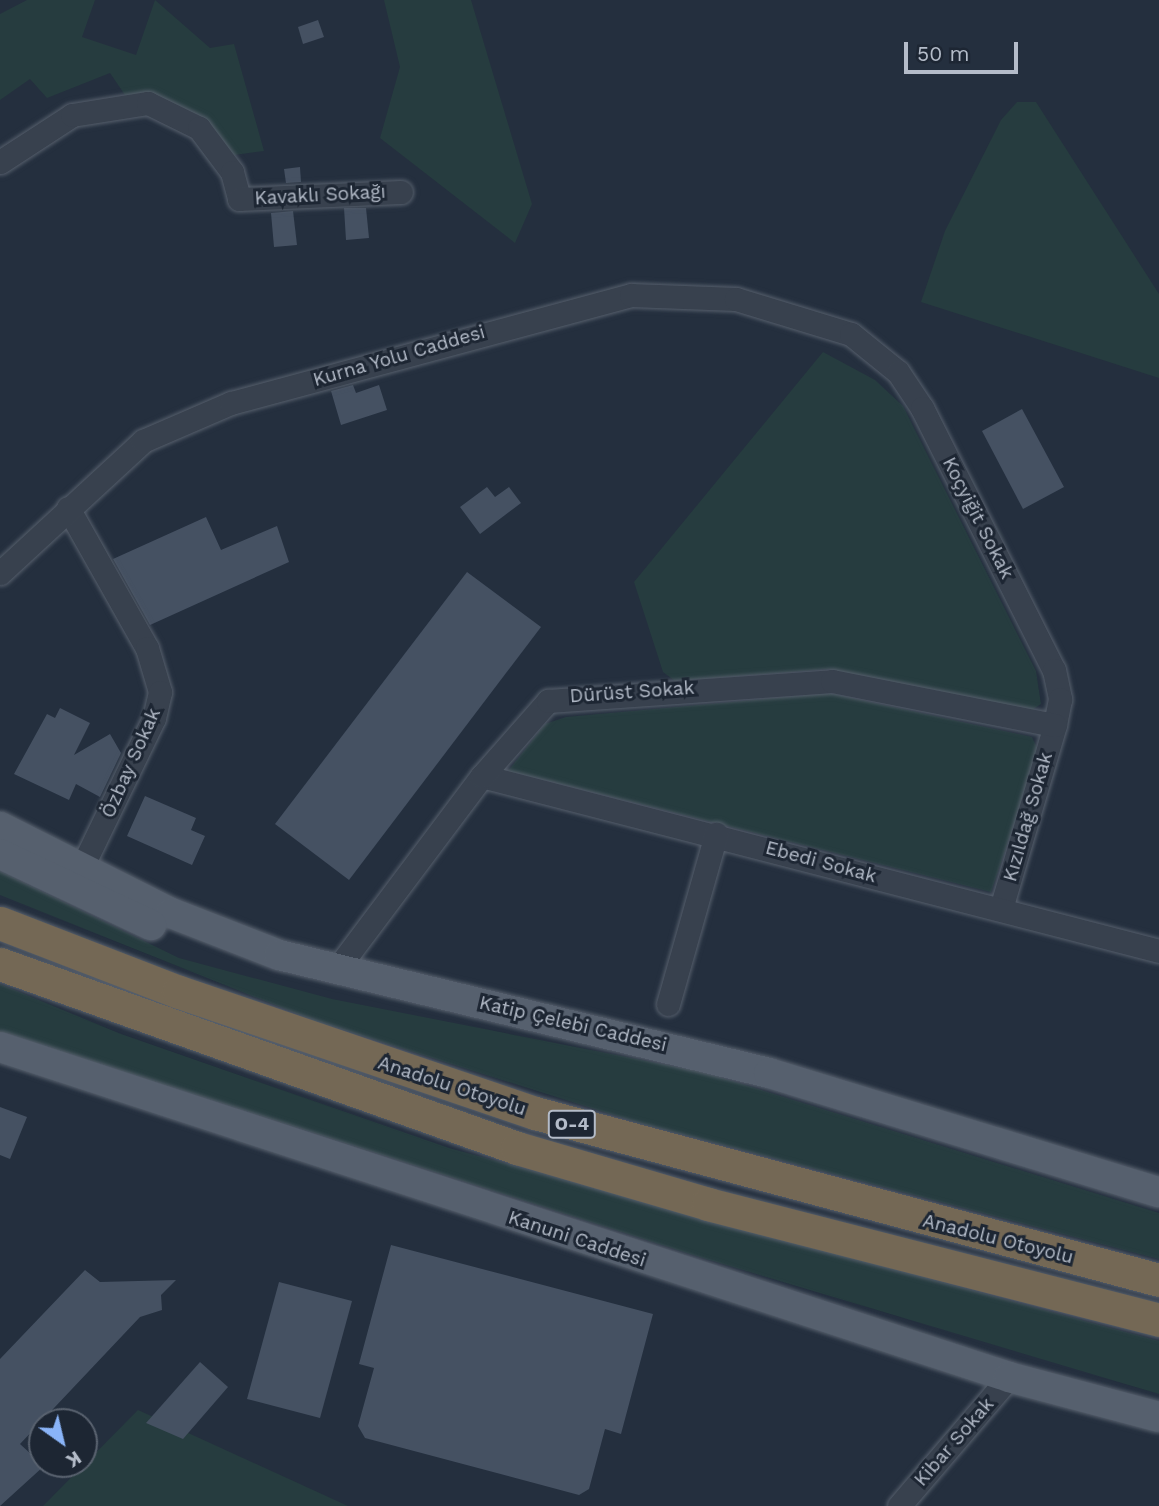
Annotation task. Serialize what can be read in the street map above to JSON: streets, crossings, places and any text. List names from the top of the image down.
{
  "streets": {
    "highway": ["Anadolu Otoyolu", "O-4"],
    "main road": ["Katip Çelebi Caddesi", "Kanuni Caddesi"],
    "street": [
      "Kavaklı Sokağı",
      "Kurna Yolu Caddesi",
      "Koçyiğit Sokak",
      "Dürüst Sokak",
      "Özbay Sokak",
      "Kızıldağ Sokak",
      "Ebedi Sokak",
      "Kibar Sokak"
    ]
  },
  "crossings": [
    ["Kurna Yolu Caddesi", "Koçyiğit Sokak"],
    ["Kurna Yolu Caddesi", "Özbay Sokak"],
    ["Koçyiğit Sokak", "Dürüst Sokak"],
    ["Koçyiğit Sokak", "Kızıldağ Sokak"],
    ["Dürüst Sokak", "Kızıldağ Sokak"],
    ["Dürüst Sokak", "Ebedi Sokak"],
    ["Dürüst Sokak", "Katip Çelebi Caddesi"],
    ["Özbay Sokak", "Katip Çelebi Caddesi"],
    ["Kızıldağ Sokak", "Ebedi Sokak"],
    ["Kanuni Caddesi", "Kibar Sokak"]
  ],
  "scale_bar": "50 m",
  "north": "bottom right"
}
